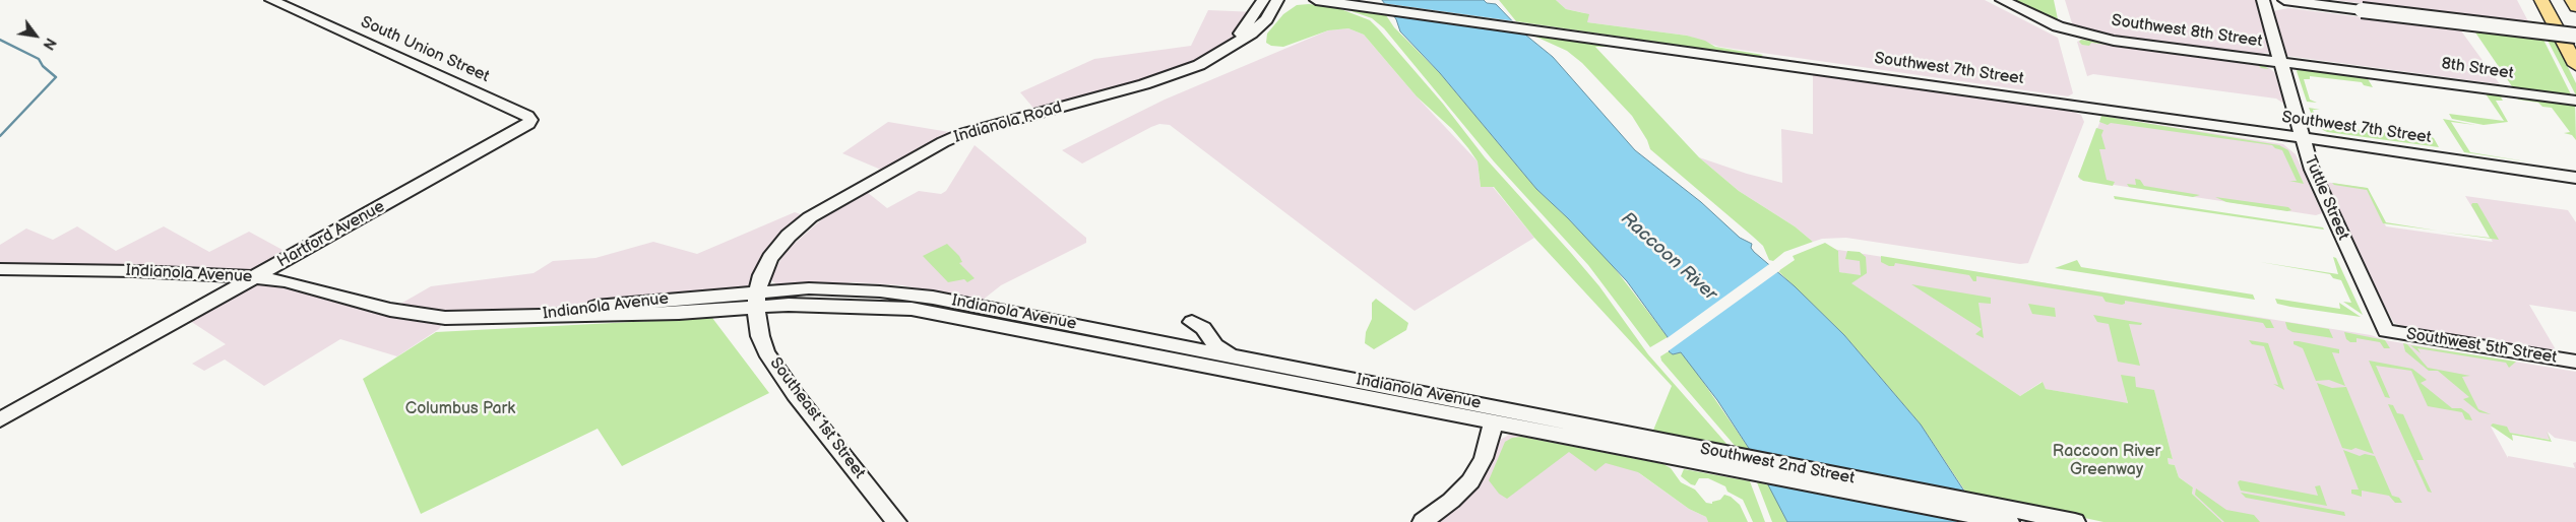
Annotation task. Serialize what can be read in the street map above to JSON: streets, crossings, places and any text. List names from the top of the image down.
{
  "streets": {
    "main road": [
      "Southwest 8th Street",
      "South Union Street",
      "Southwest 7th Street",
      "8th Street",
      "Indianola Road",
      "Tuttle Street",
      "Hartford Avenue",
      "Indianola Avenue",
      "Southwest 5th Street",
      "Southeast 1st Street",
      "Southwest 2nd Street"
    ]
  },
  "crossings": [
    ["Southwest 8th Street", "8th Street"],
    ["Southwest 8th Street", "Tuttle Street"],
    ["South Union Street", "Hartford Avenue"],
    ["Southwest 7th Street", "Tuttle Street"],
    ["Indianola Road", "Indianola Avenue"],
    ["Indianola Road", "Southeast 1st Street"],
    ["Tuttle Street", "Southwest 5th Street"],
    ["Hartford Avenue", "Indianola Avenue"],
    ["Indianola Avenue", "Southeast 1st Street"],
    ["Indianola Avenue", "Southwest 2nd Street"]
  ],
  "water": ["Raccoon River"],
  "parks": ["Columbus Park", "Raccoon River Greenway"],
  "north": "bottom right"
}
